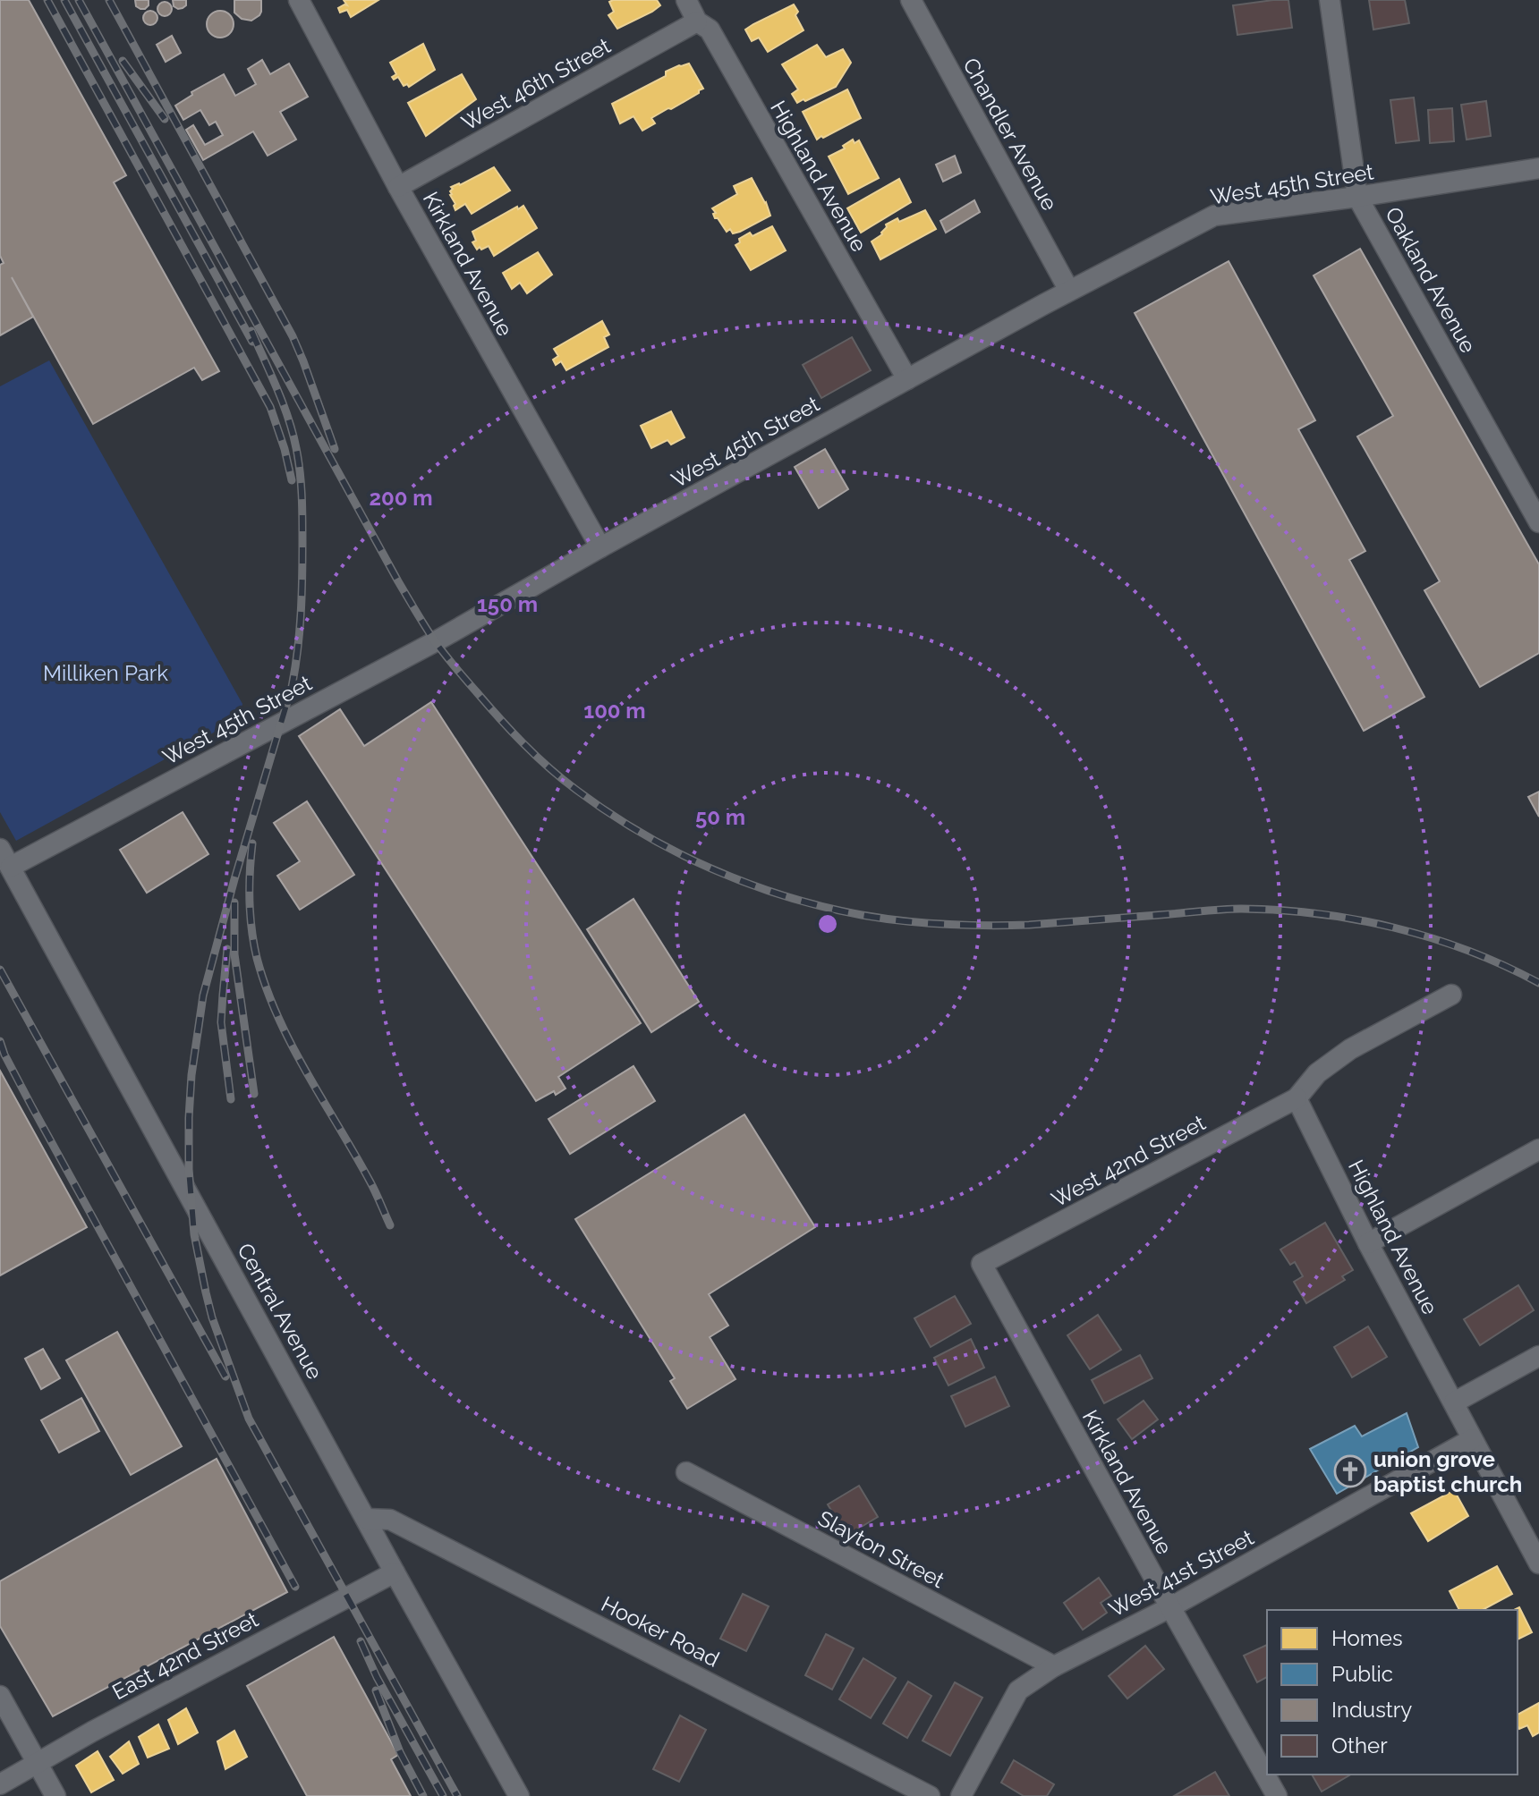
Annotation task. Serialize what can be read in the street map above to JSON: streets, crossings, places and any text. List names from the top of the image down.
{
  "streets": {
    "street": [
      "West 46th Street",
      "Chandler Avenue",
      "Highland Avenue",
      "West 45th Street",
      "Kirkland Avenue",
      "Oakland Avenue",
      "West 42nd Street",
      "Central Avenue",
      "Slayton Street",
      "West 41st Street",
      "Hooker Road",
      "East 42nd Street"
    ]
  },
  "crossings": [
    ["West 46th Street", "Highland Avenue"],
    ["West 46th Street", "Kirkland Avenue"],
    ["Chandler Avenue", "West 45th Street"],
    ["Highland Avenue", "West 45th Street"],
    ["Highland Avenue", "West 42nd Street"],
    ["Highland Avenue", "West 41st Street"],
    ["West 45th Street", "Kirkland Avenue"],
    ["West 45th Street", "Oakland Avenue"],
    ["West 45th Street", "Central Avenue"],
    ["Kirkland Avenue", "West 42nd Street"],
    ["Kirkland Avenue", "West 41st Street"],
    ["Central Avenue", "Hooker Road"],
    ["Central Avenue", "East 42nd Street"],
    ["Slayton Street", "West 41st Street"]
  ],
  "parks": ["Milliken Park"],
  "places": {
    "church": ["union grove baptist church"]
  },
  "legend": [
    "Homes",
    "Public",
    "Industry",
    "Other"
  ],
  "rings": [
    "200 m",
    "150 m",
    "100 m",
    "50 m"
  ]
}
